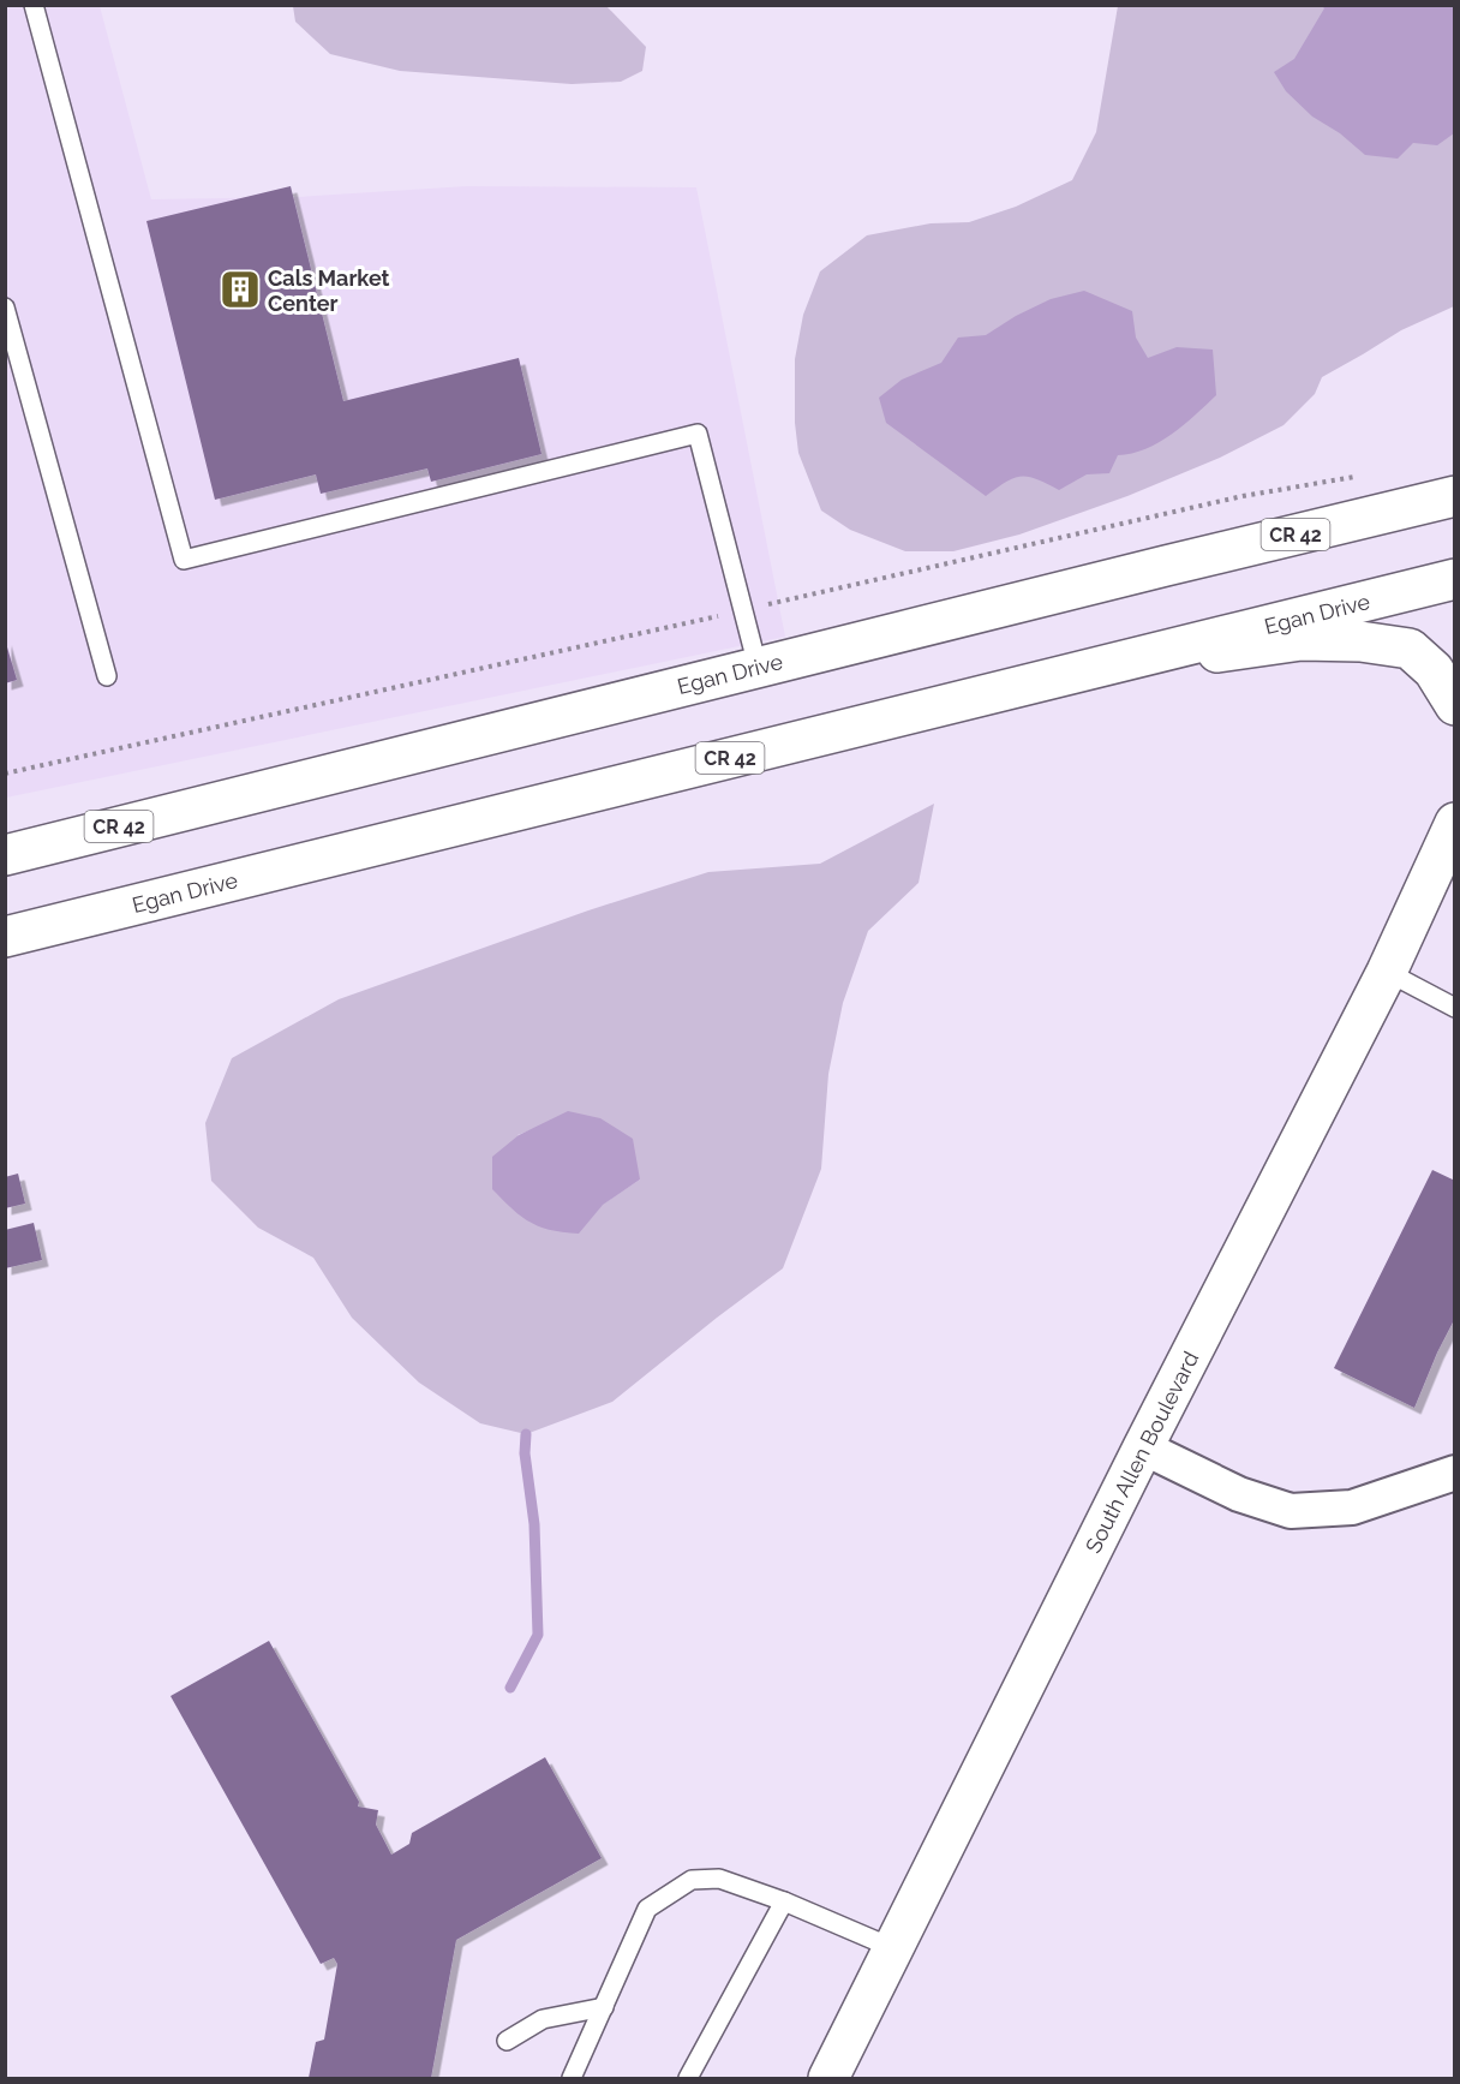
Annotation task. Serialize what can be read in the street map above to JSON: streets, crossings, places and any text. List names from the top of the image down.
{
  "streets": {
    "main road": ["CR 42", "Egan Drive", "South Allen Boulevard"]
  },
  "places": {
    "building": ["Cals Market Center"]
  }
}
